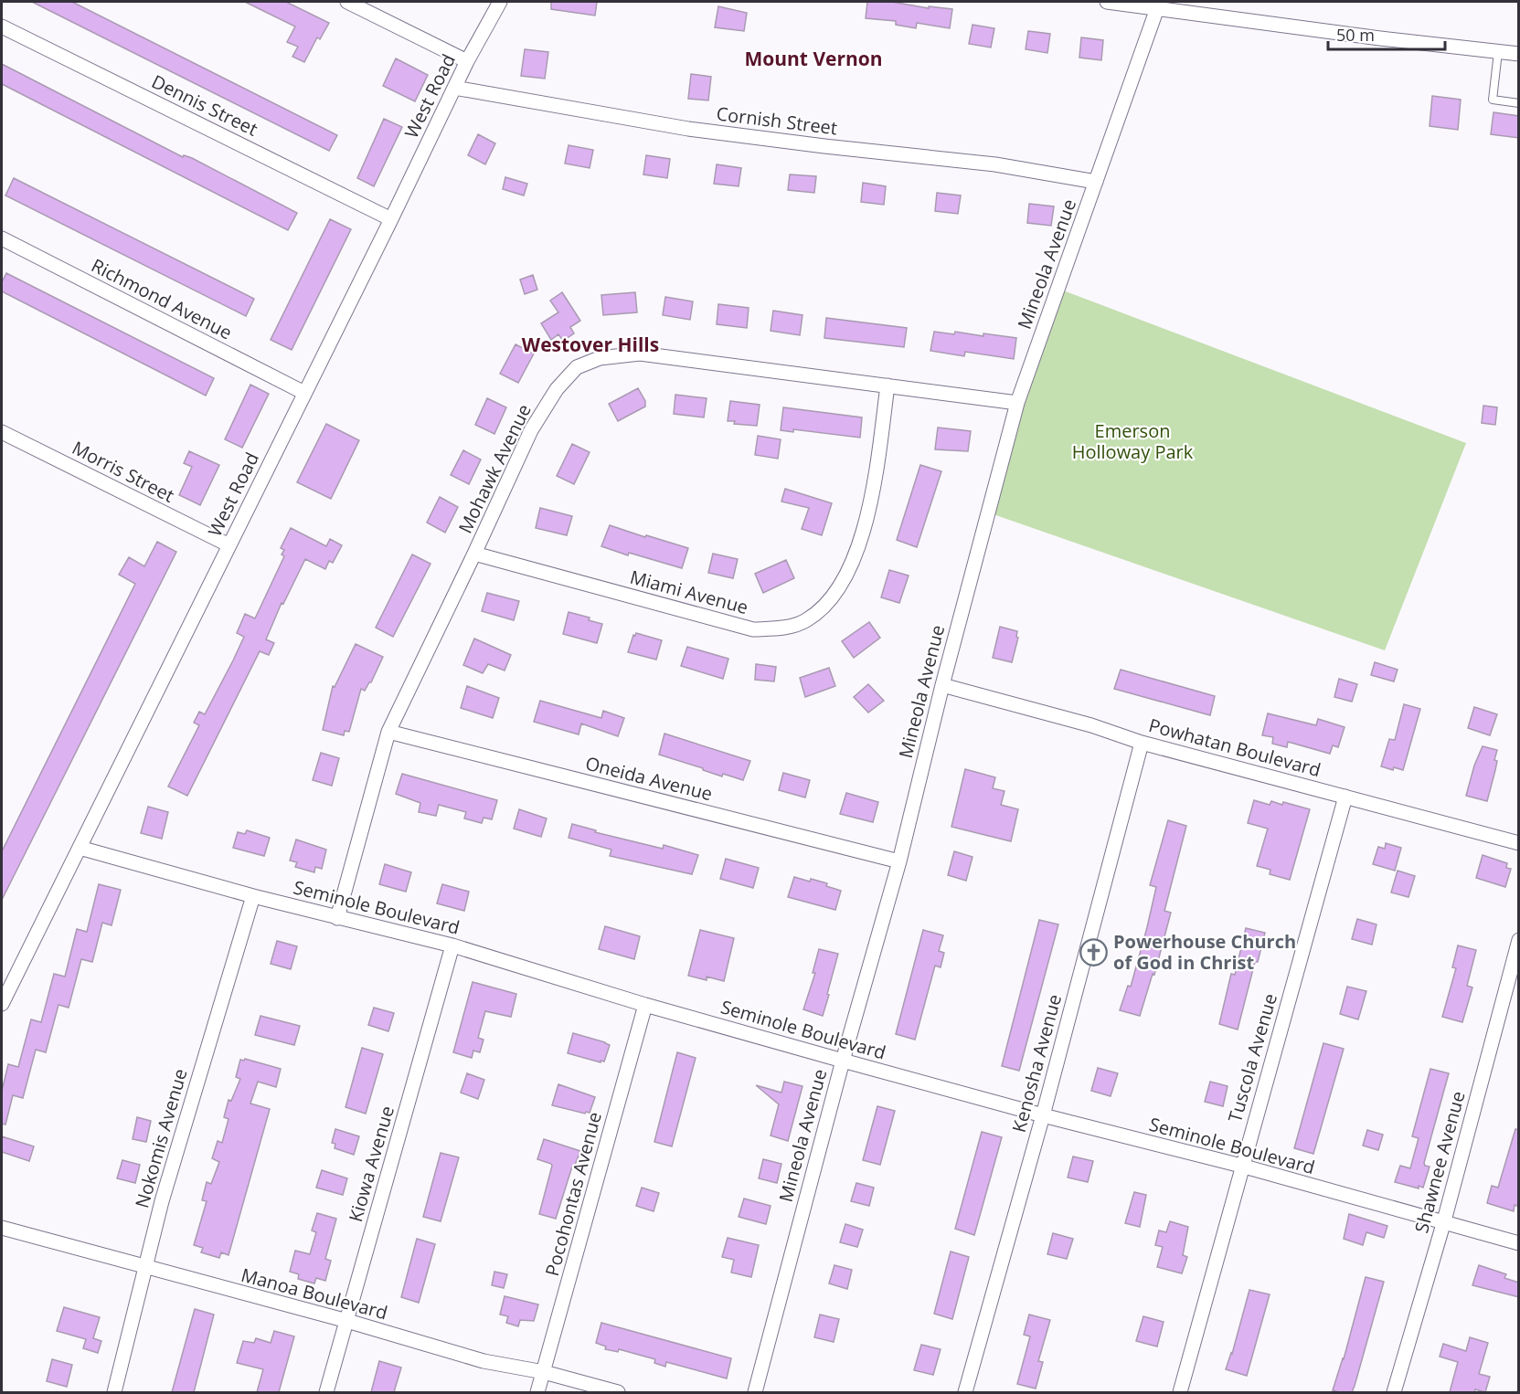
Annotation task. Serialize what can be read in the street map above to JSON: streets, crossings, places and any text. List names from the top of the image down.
{
  "streets": {
    "street": [
      "West Road",
      "Dennis Street",
      "Cornish Street",
      "Mineola Avenue",
      "Richmond Avenue",
      "Mohawk Avenue",
      "Morris Street",
      "Miami Avenue",
      "Powhatan Boulevard",
      "Oneida Avenue",
      "Seminole Boulevard",
      "Tuscola Avenue",
      "Kenosha Avenue",
      "Nokomis Avenue",
      "Shawnee Avenue",
      "Kiowa Avenue",
      "Pocohontas Avenue",
      "Manoa Boulevard"
    ]
  },
  "crossings": [
    ["West Road", "Dennis Street"],
    ["West Road", "Cornish Street"],
    ["West Road", "Richmond Avenue"],
    ["West Road", "Morris Street"],
    ["West Road", "Seminole Boulevard"],
    ["Cornish Street", "Mineola Avenue"],
    ["Mineola Avenue", "Mohawk Avenue"],
    ["Mineola Avenue", "Powhatan Boulevard"],
    ["Mineola Avenue", "Oneida Avenue"],
    ["Mineola Avenue", "Seminole Boulevard"],
    ["Mohawk Avenue", "Miami Avenue"],
    ["Mohawk Avenue", "Oneida Avenue"],
    ["Mohawk Avenue", "Seminole Boulevard"],
    ["Powhatan Boulevard", "Tuscola Avenue"],
    ["Powhatan Boulevard", "Kenosha Avenue"],
    ["Seminole Boulevard", "Tuscola Avenue"],
    ["Seminole Boulevard", "Kenosha Avenue"],
    ["Seminole Boulevard", "Nokomis Avenue"],
    ["Seminole Boulevard", "Shawnee Avenue"],
    ["Seminole Boulevard", "Kiowa Avenue"],
    ["Seminole Boulevard", "Pocohontas Avenue"],
    ["Nokomis Avenue", "Manoa Boulevard"],
    ["Kiowa Avenue", "Manoa Boulevard"],
    ["Pocohontas Avenue", "Manoa Boulevard"]
  ],
  "districts": ["Mount Vernon", "Westover Hills"],
  "parks": ["Emerson Holloway Park"],
  "places": {
    "church": ["Powerhouse Church of God in Christ"]
  },
  "scale_bar": "50 m"
}
